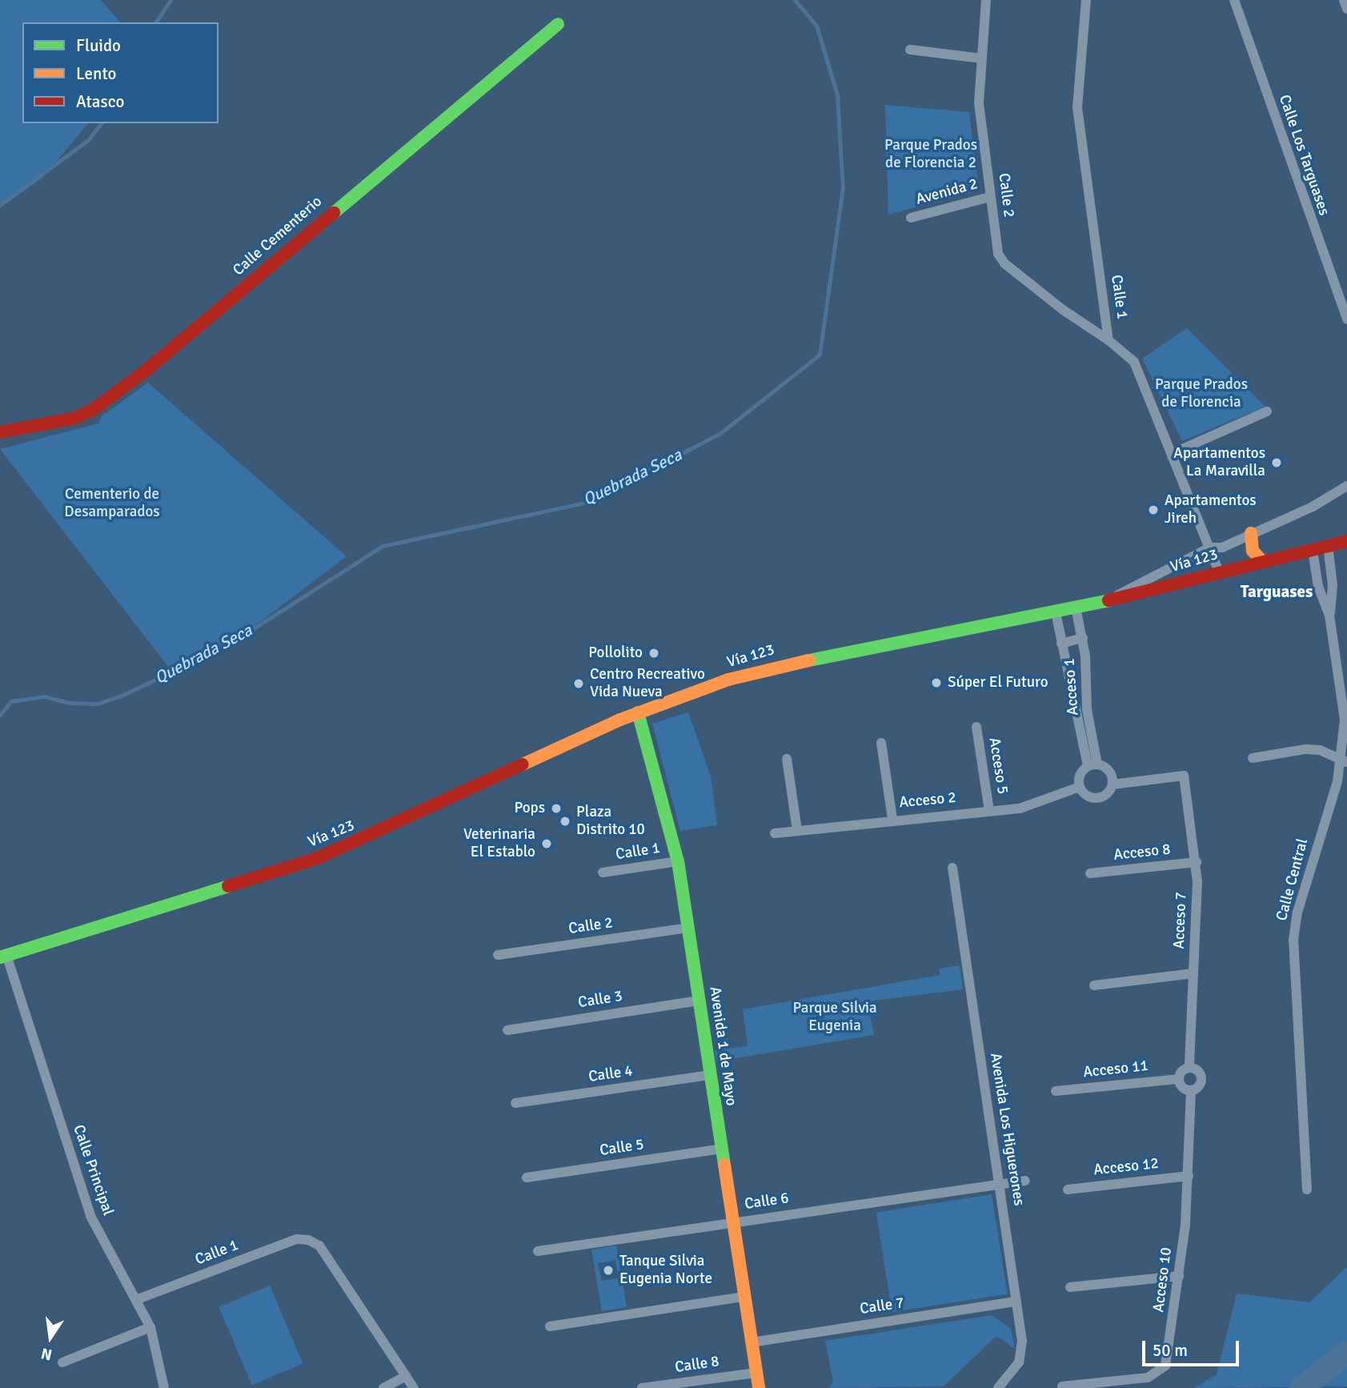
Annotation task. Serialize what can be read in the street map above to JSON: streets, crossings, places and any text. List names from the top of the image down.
{
  "streets": {
    "main road": ["Calle Cementerio", "Vía 123", "Avenida 1 de Mayo"],
    "street": [
      "Calle Los Targuases",
      "Avenida 2",
      "Calle 2",
      "Calle 1",
      "Acceso 1",
      "Acceso 5",
      "Acceso 2",
      "Acceso 8",
      "Calle Central",
      "Acceso 7",
      "Calle 3",
      "Acceso 11",
      "Calle 4",
      "Avenida Los Higuerones",
      "Calle 5",
      "Acceso 12",
      "Calle Principal",
      "Calle 6",
      "Acceso 10",
      "Calle 7",
      "Calle 8"
    ]
  },
  "crossings": [
    ["Avenida 2", "Calle 2"],
    ["Calle 2", "Calle 1"],
    ["Calle 2", "Avenida 1 de Mayo"],
    ["Calle 1", "Vía 123"],
    ["Calle 1", "Avenida 1 de Mayo"],
    ["Calle 1", "Calle Principal"],
    ["Vía 123", "Acceso 1"],
    ["Vía 123", "Calle Central"],
    ["Vía 123", "Avenida 1 de Mayo"],
    ["Vía 123", "Calle Principal"],
    ["Acceso 1", "Acceso 2"],
    ["Acceso 1", "Acceso 7"],
    ["Acceso 5", "Acceso 2"],
    ["Acceso 2", "Acceso 7"],
    ["Acceso 8", "Acceso 7"],
    ["Acceso 7", "Acceso 11"],
    ["Acceso 7", "Acceso 10"],
    ["Calle 3", "Avenida 1 de Mayo"],
    ["Avenida 1 de Mayo", "Calle 4"],
    ["Avenida 1 de Mayo", "Calle 5"],
    ["Avenida 1 de Mayo", "Calle 6"],
    ["Avenida 1 de Mayo", "Calle 7"],
    ["Avenida 1 de Mayo", "Calle 8"],
    ["Acceso 11", "Acceso 10"],
    ["Avenida Los Higuerones", "Calle 6"],
    ["Avenida Los Higuerones", "Calle 7"],
    ["Acceso 12", "Acceso 10"]
  ],
  "districts": ["Targuases"],
  "water": ["Quebrada Seca"],
  "parks": [
    "Parque Prados de Florencia 2",
    "Parque Prados de Florencia",
    "Cementerio de Desamparados",
    "Parque Silvia Eugenia"
  ],
  "places": [
    "Apartamentos La Maravilla",
    "Apartamentos Jireh",
    "Pollolito",
    "Súper El Futuro",
    "Centro Recreativo Vida Nueva",
    "Pops",
    "Plaza Distrito 10",
    "Veterinaria El Establo",
    "Tanque Silvia Eugenia Norte"
  ],
  "legend": ["Fluido", "Lento", "Atasco"],
  "scale_bar": "50 m",
  "north": "bottom"
}
